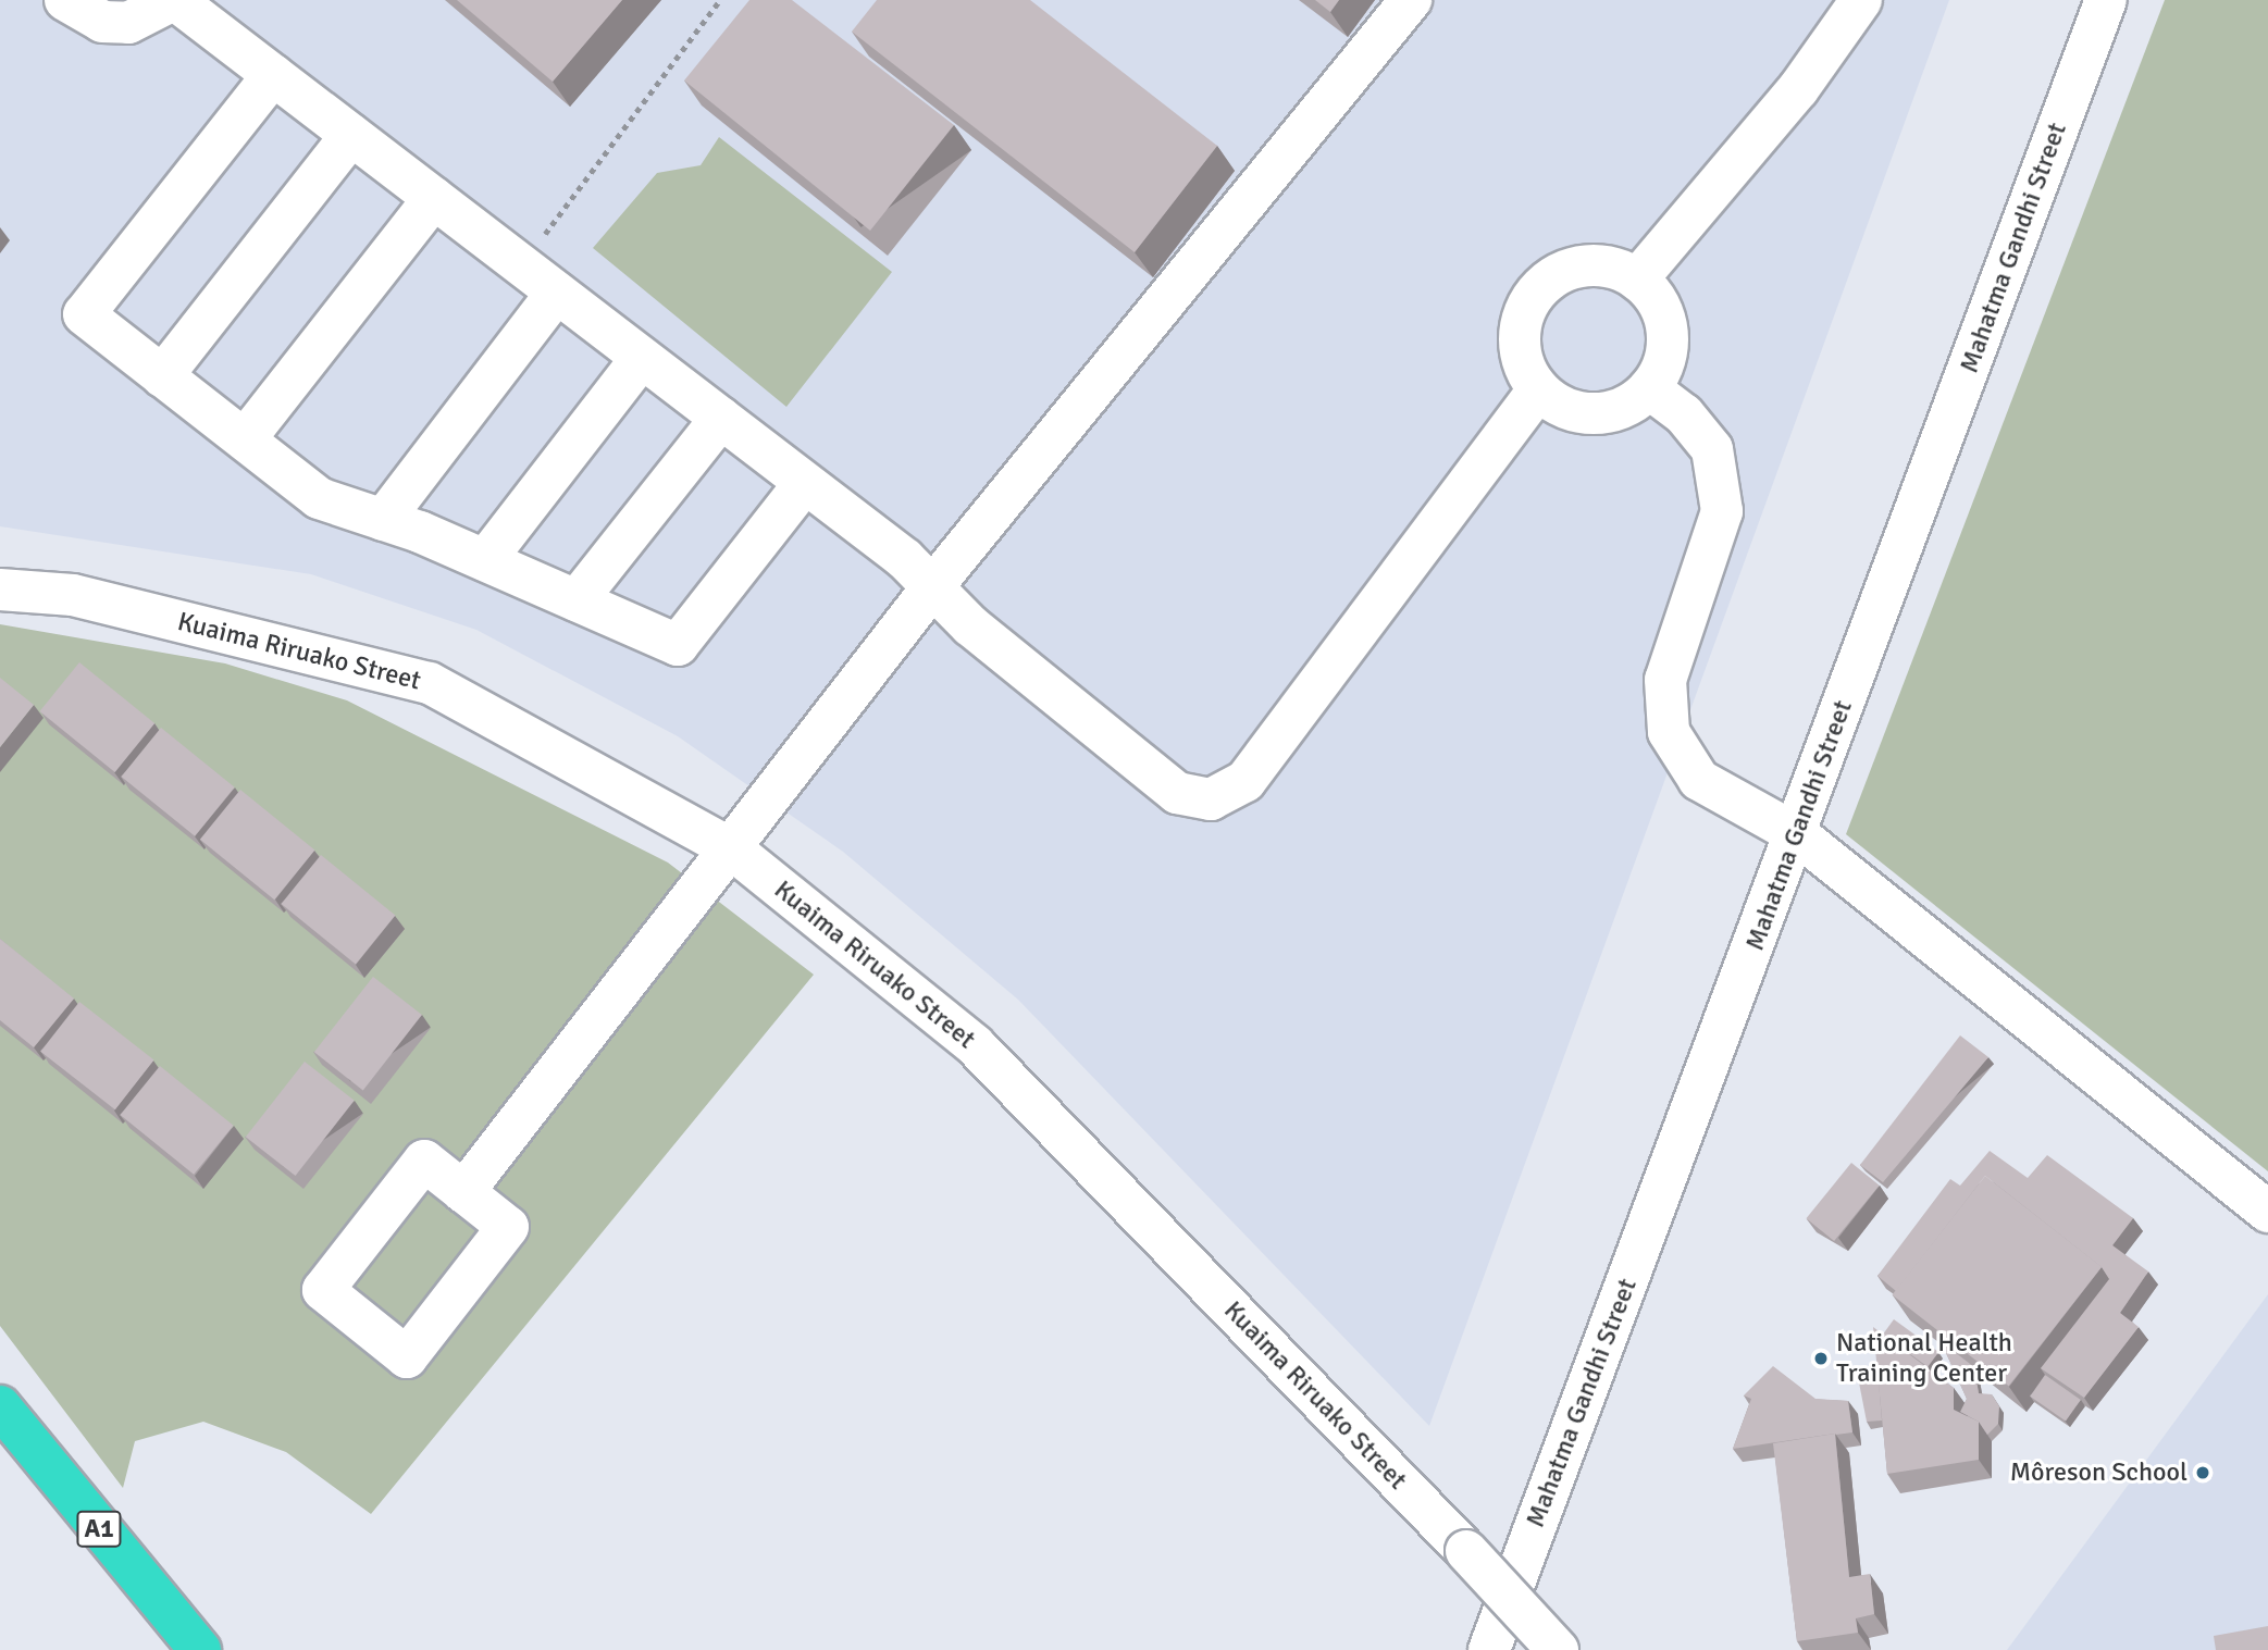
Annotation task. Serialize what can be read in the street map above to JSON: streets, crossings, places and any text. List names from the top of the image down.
{
  "streets": {
    "highway": ["A1"],
    "street": ["Mahatma Gandhi Street", "Kuaima Riruako Street"]
  },
  "places": ["National Health Training Center", "Môreson School"]
}
